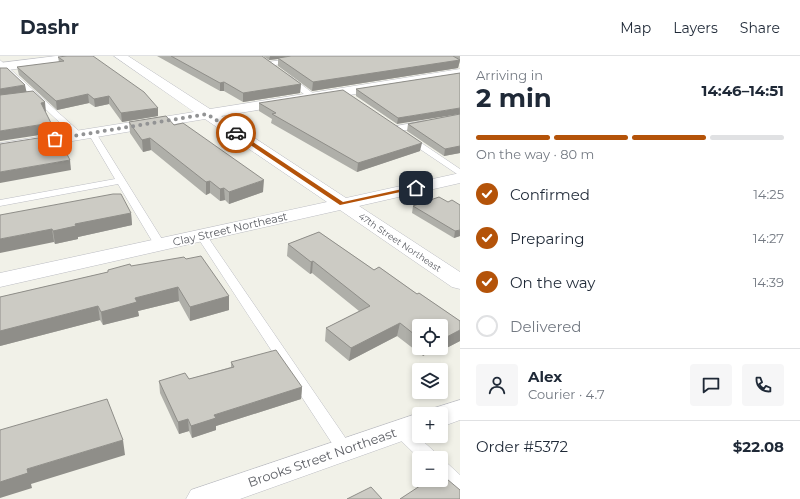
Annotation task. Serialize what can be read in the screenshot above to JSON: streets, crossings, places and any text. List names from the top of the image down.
{
  "streets": {
    "street": ["Clay Street Northeast", "47th Street Northeast", "Brooks Street Northeast"]
  },
  "crossings": [
    ["Clay Street Northeast", "47th Street Northeast"]
  ],
  "page": {
    "header": "Dashr",
    "nav": ["Map", "Layers", "Share"],
    "heading": ["2 min", "Arriving in", "14:46–14:51"],
    "panel": [
      "Alex",
      "Courier · 4.7",
      "Order #5372",
      "$22.08"
    ],
    "bar": "On the way · 80 m",
    "list": [
      ["Confirmed", "14:25"],
      ["Preparing", "14:27"],
      ["On the way", "14:39"],
      "Delivered"
    ],
    "map_buttons": ["+", "−"]
  }
}
